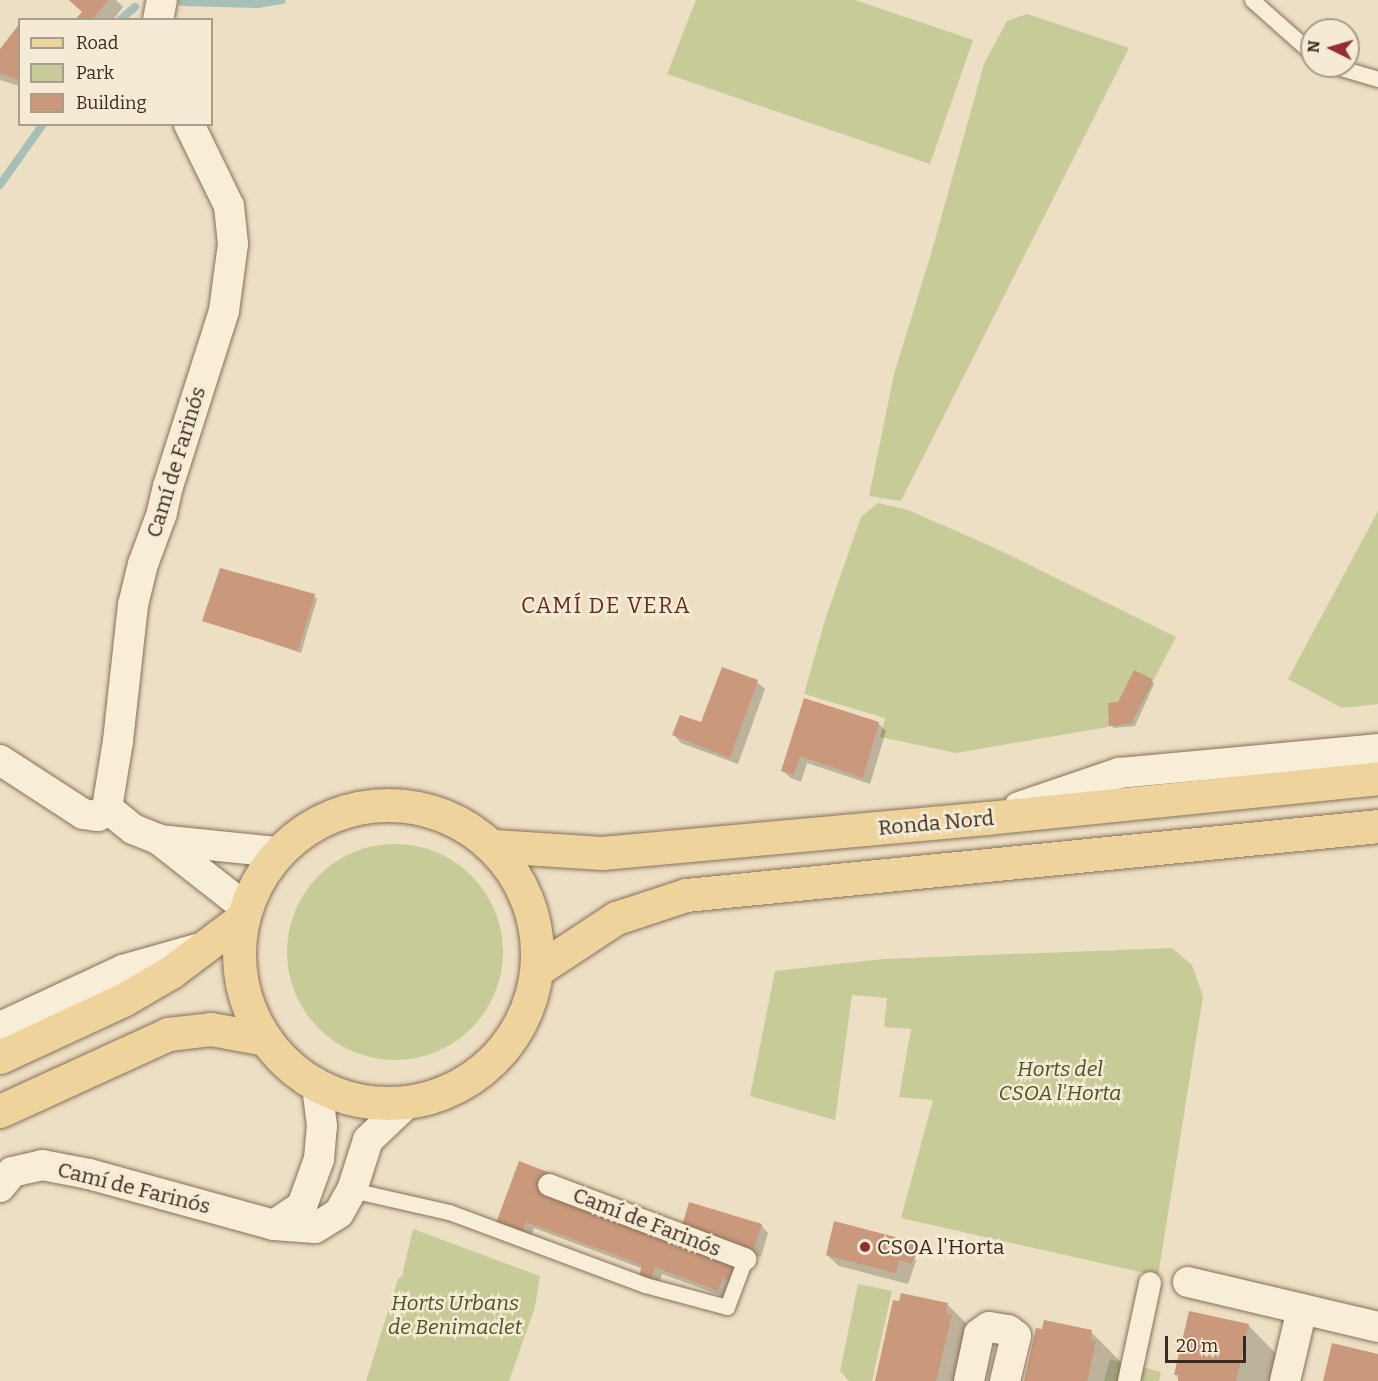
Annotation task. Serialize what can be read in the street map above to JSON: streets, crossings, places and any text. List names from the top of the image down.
{
  "streets": {
    "main road": ["Ronda Nord"],
    "street": ["Camí de Farinós"]
  },
  "districts": ["CAMÍ DE VERA"],
  "parks": ["Horts del CSOA l'Horta", "Horts Urbans de Benimaclet"],
  "places": ["CSOA l'Horta"],
  "legend": ["Road", "Park", "Building"],
  "scale_bar": "20 m",
  "north": "left"
}
